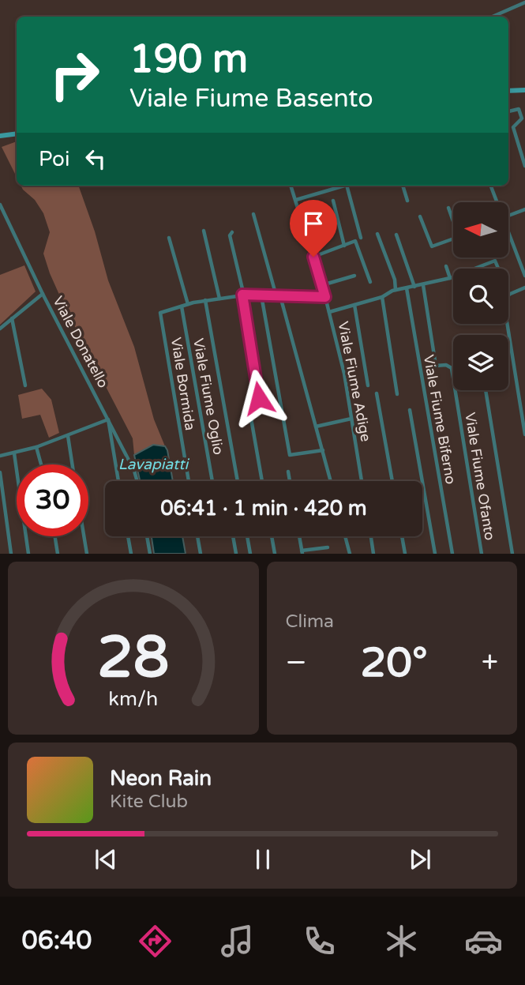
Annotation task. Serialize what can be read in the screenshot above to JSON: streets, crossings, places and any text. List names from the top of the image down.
{
  "streets": {
    "street": [
      "Viale Donatello",
      "Viale Fiume Adige",
      "Viale Bormida",
      "Viale Fiume Oglio",
      "Viale Fiume Biferno",
      "Viale Fiume Ofanto"
    ]
  },
  "crossings": [
    ["Viale Bormida", "Viale Fiume Oglio"]
  ],
  "water": ["Lavapiatti"],
  "north": "left",
  "page": {
    "turn": ["190 m", "Viale Fiume Basento"],
    "then": "Poi",
    "limit": "30",
    "trip": "06:41 · 1 min · 420 m",
    "tile": "Clima",
    "heat": ["−", "20°", "+"],
    "song": ["Neon Rain", "Kite Club"],
    "tabs": "06:40",
    "gauge": ["28", "km/h"]
  }
}
